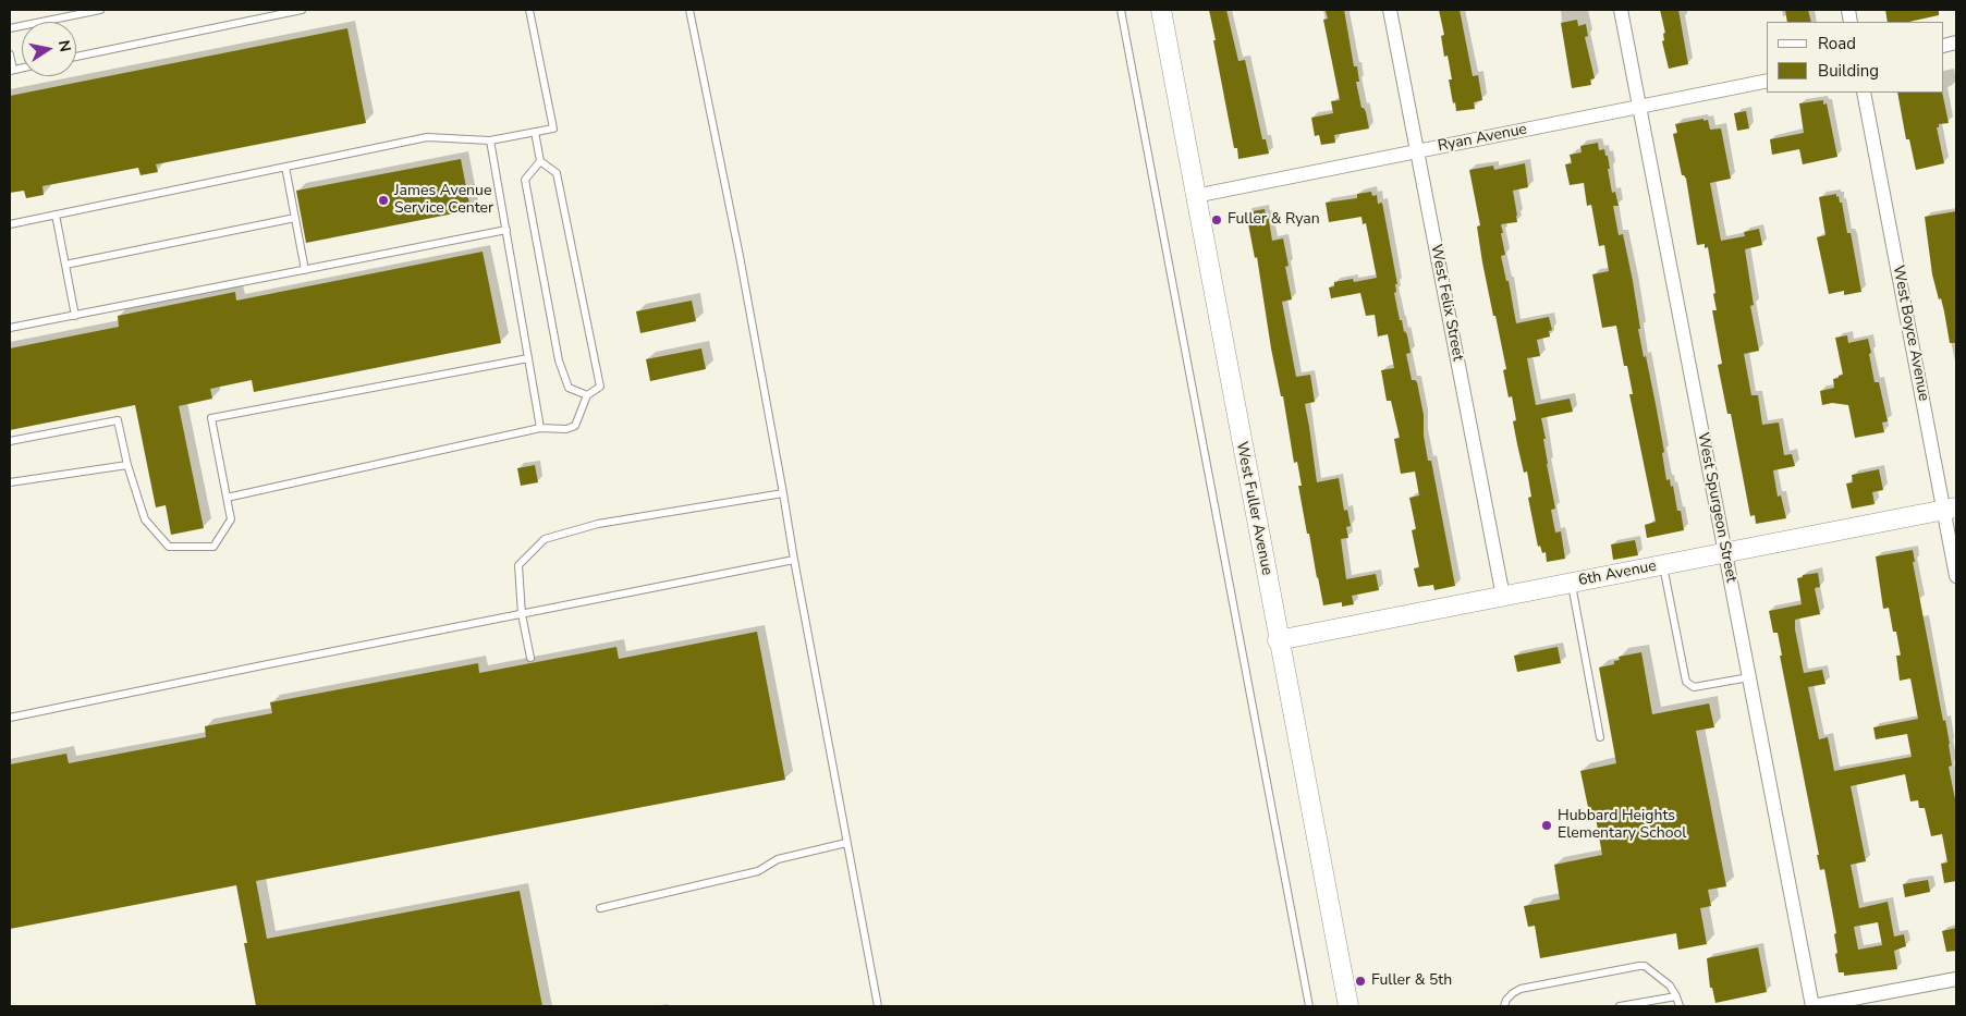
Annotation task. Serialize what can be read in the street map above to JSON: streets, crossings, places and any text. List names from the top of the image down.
{
  "streets": {
    "street": [
      "Ryan Avenue",
      "West Felix Street",
      "West Boyce Avenue",
      "West Spurgeon Street",
      "West Fuller Avenue",
      "6th Avenue"
    ]
  },
  "crossings": [
    ["Ryan Avenue", "West Felix Street"],
    ["Ryan Avenue", "West Spurgeon Street"],
    ["Ryan Avenue", "West Fuller Avenue"],
    ["West Felix Street", "6th Avenue"],
    ["West Boyce Avenue", "6th Avenue"],
    ["West Spurgeon Street", "6th Avenue"],
    ["West Fuller Avenue", "6th Avenue"]
  ],
  "places": [
    "James Avenue Service Center",
    "Fuller & Ryan",
    "Hubbard Heights Elementary School",
    "Fuller & 5th"
  ],
  "legend": ["Road", "Building"],
  "north": "right"
}
